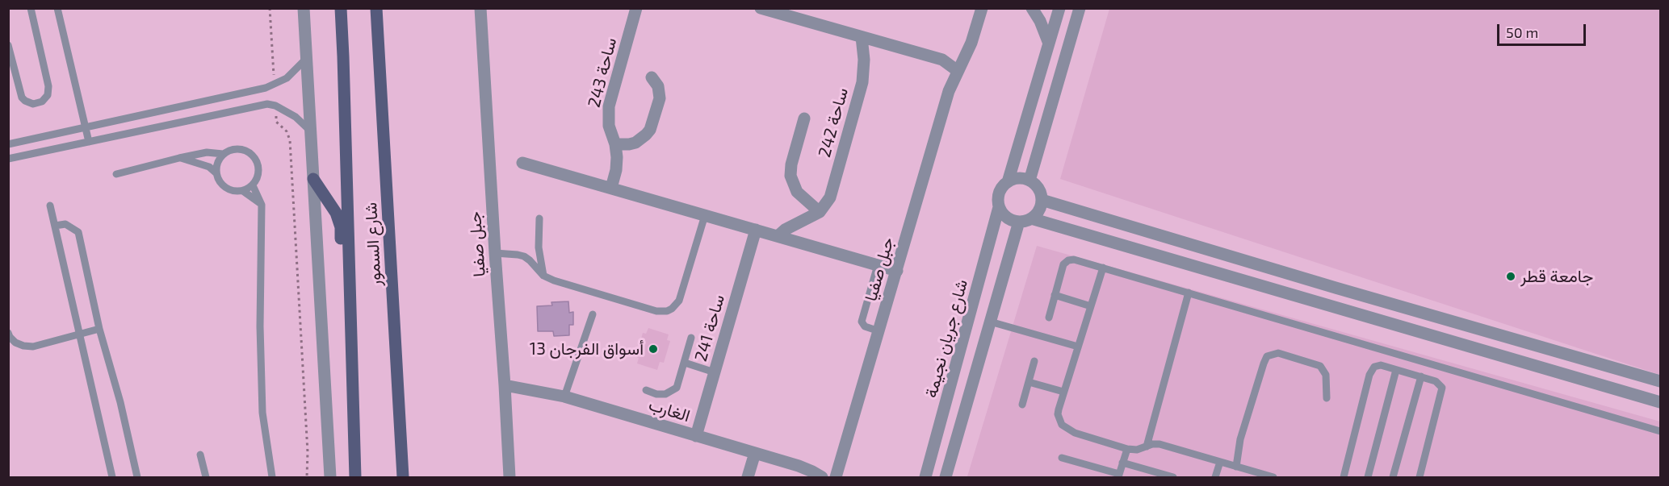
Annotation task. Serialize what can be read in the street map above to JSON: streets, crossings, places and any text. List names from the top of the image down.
{
  "streets": {
    "main road": ["شارع السمور"],
    "street": [
      "ساحة 243",
      "ساحة 242",
      "جبل صفيا",
      "ساحة 241",
      "شارع جريان نجيمة",
      "الغارب"
    ]
  },
  "crossings": [
    ["جبل صفيا", "الغارب"],
    ["ساحة 241", "الغارب"]
  ],
  "places": ["جامعة قطر", "أسواق الفرجان 13"],
  "scale_bar": "50 m"
}
